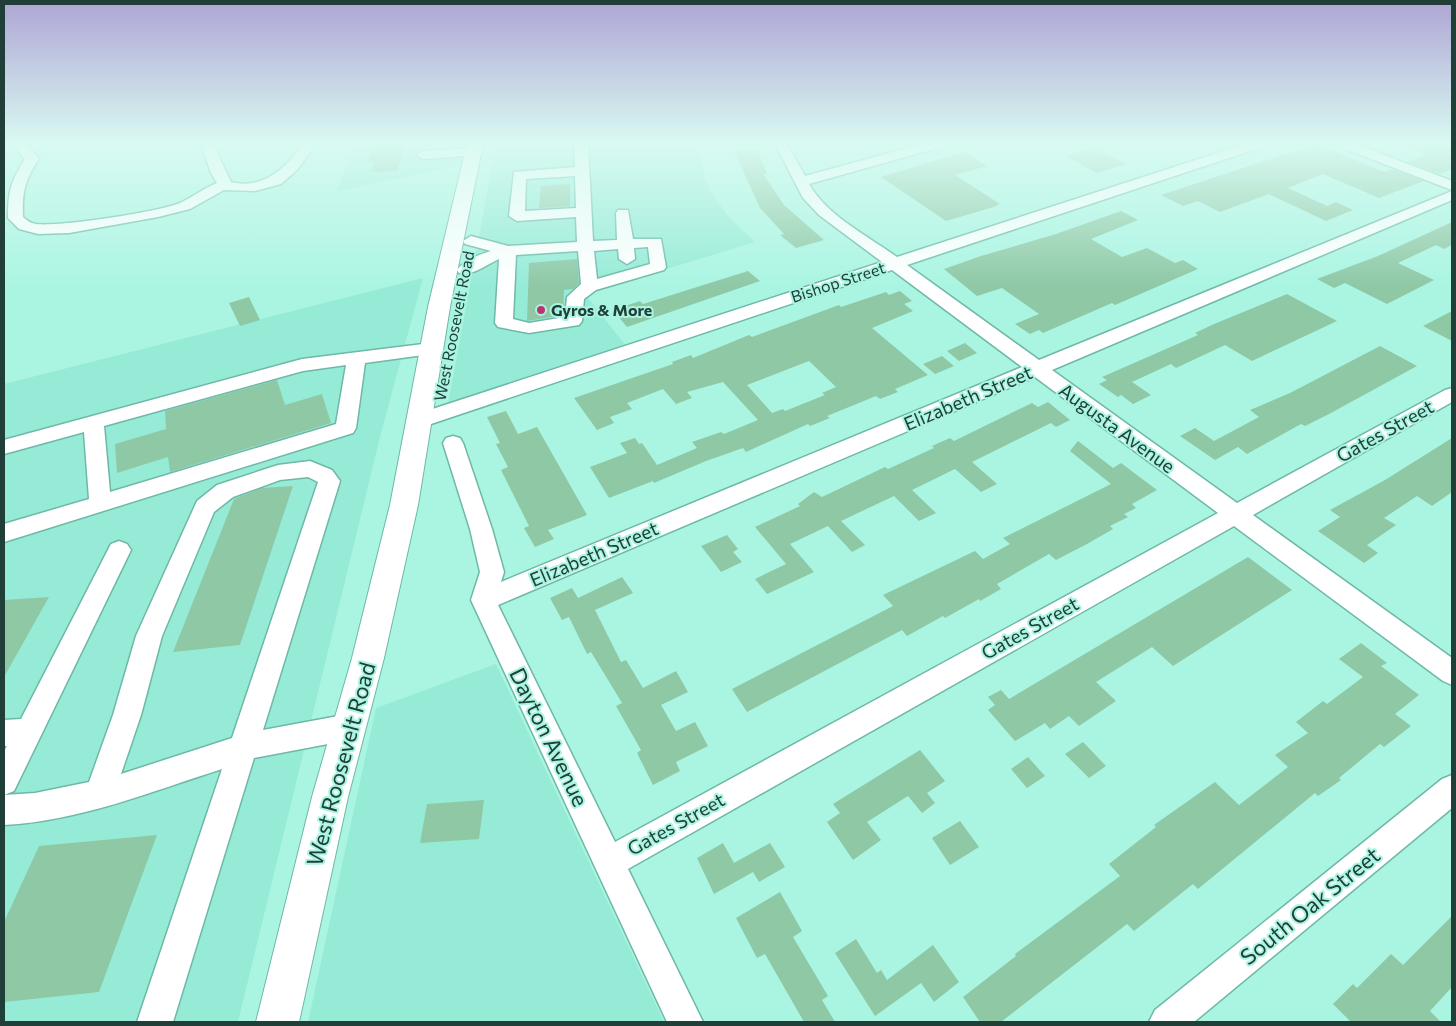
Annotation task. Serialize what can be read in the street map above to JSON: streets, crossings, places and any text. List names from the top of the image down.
{
  "streets": {
    "main road": ["West Roosevelt Road"],
    "street": [
      "Bishop Street",
      "Elizabeth Street",
      "Augusta Avenue",
      "Gates Street",
      "Dayton Avenue",
      "South Oak Street"
    ]
  },
  "crossings": [
    ["Bishop Street", "West Roosevelt Road"],
    ["Bishop Street", "Augusta Avenue"],
    ["Elizabeth Street", "Augusta Avenue"],
    ["Elizabeth Street", "Dayton Avenue"],
    ["Augusta Avenue", "Gates Street"],
    ["Gates Street", "Dayton Avenue"]
  ],
  "places": ["Gyros & More"]
}
